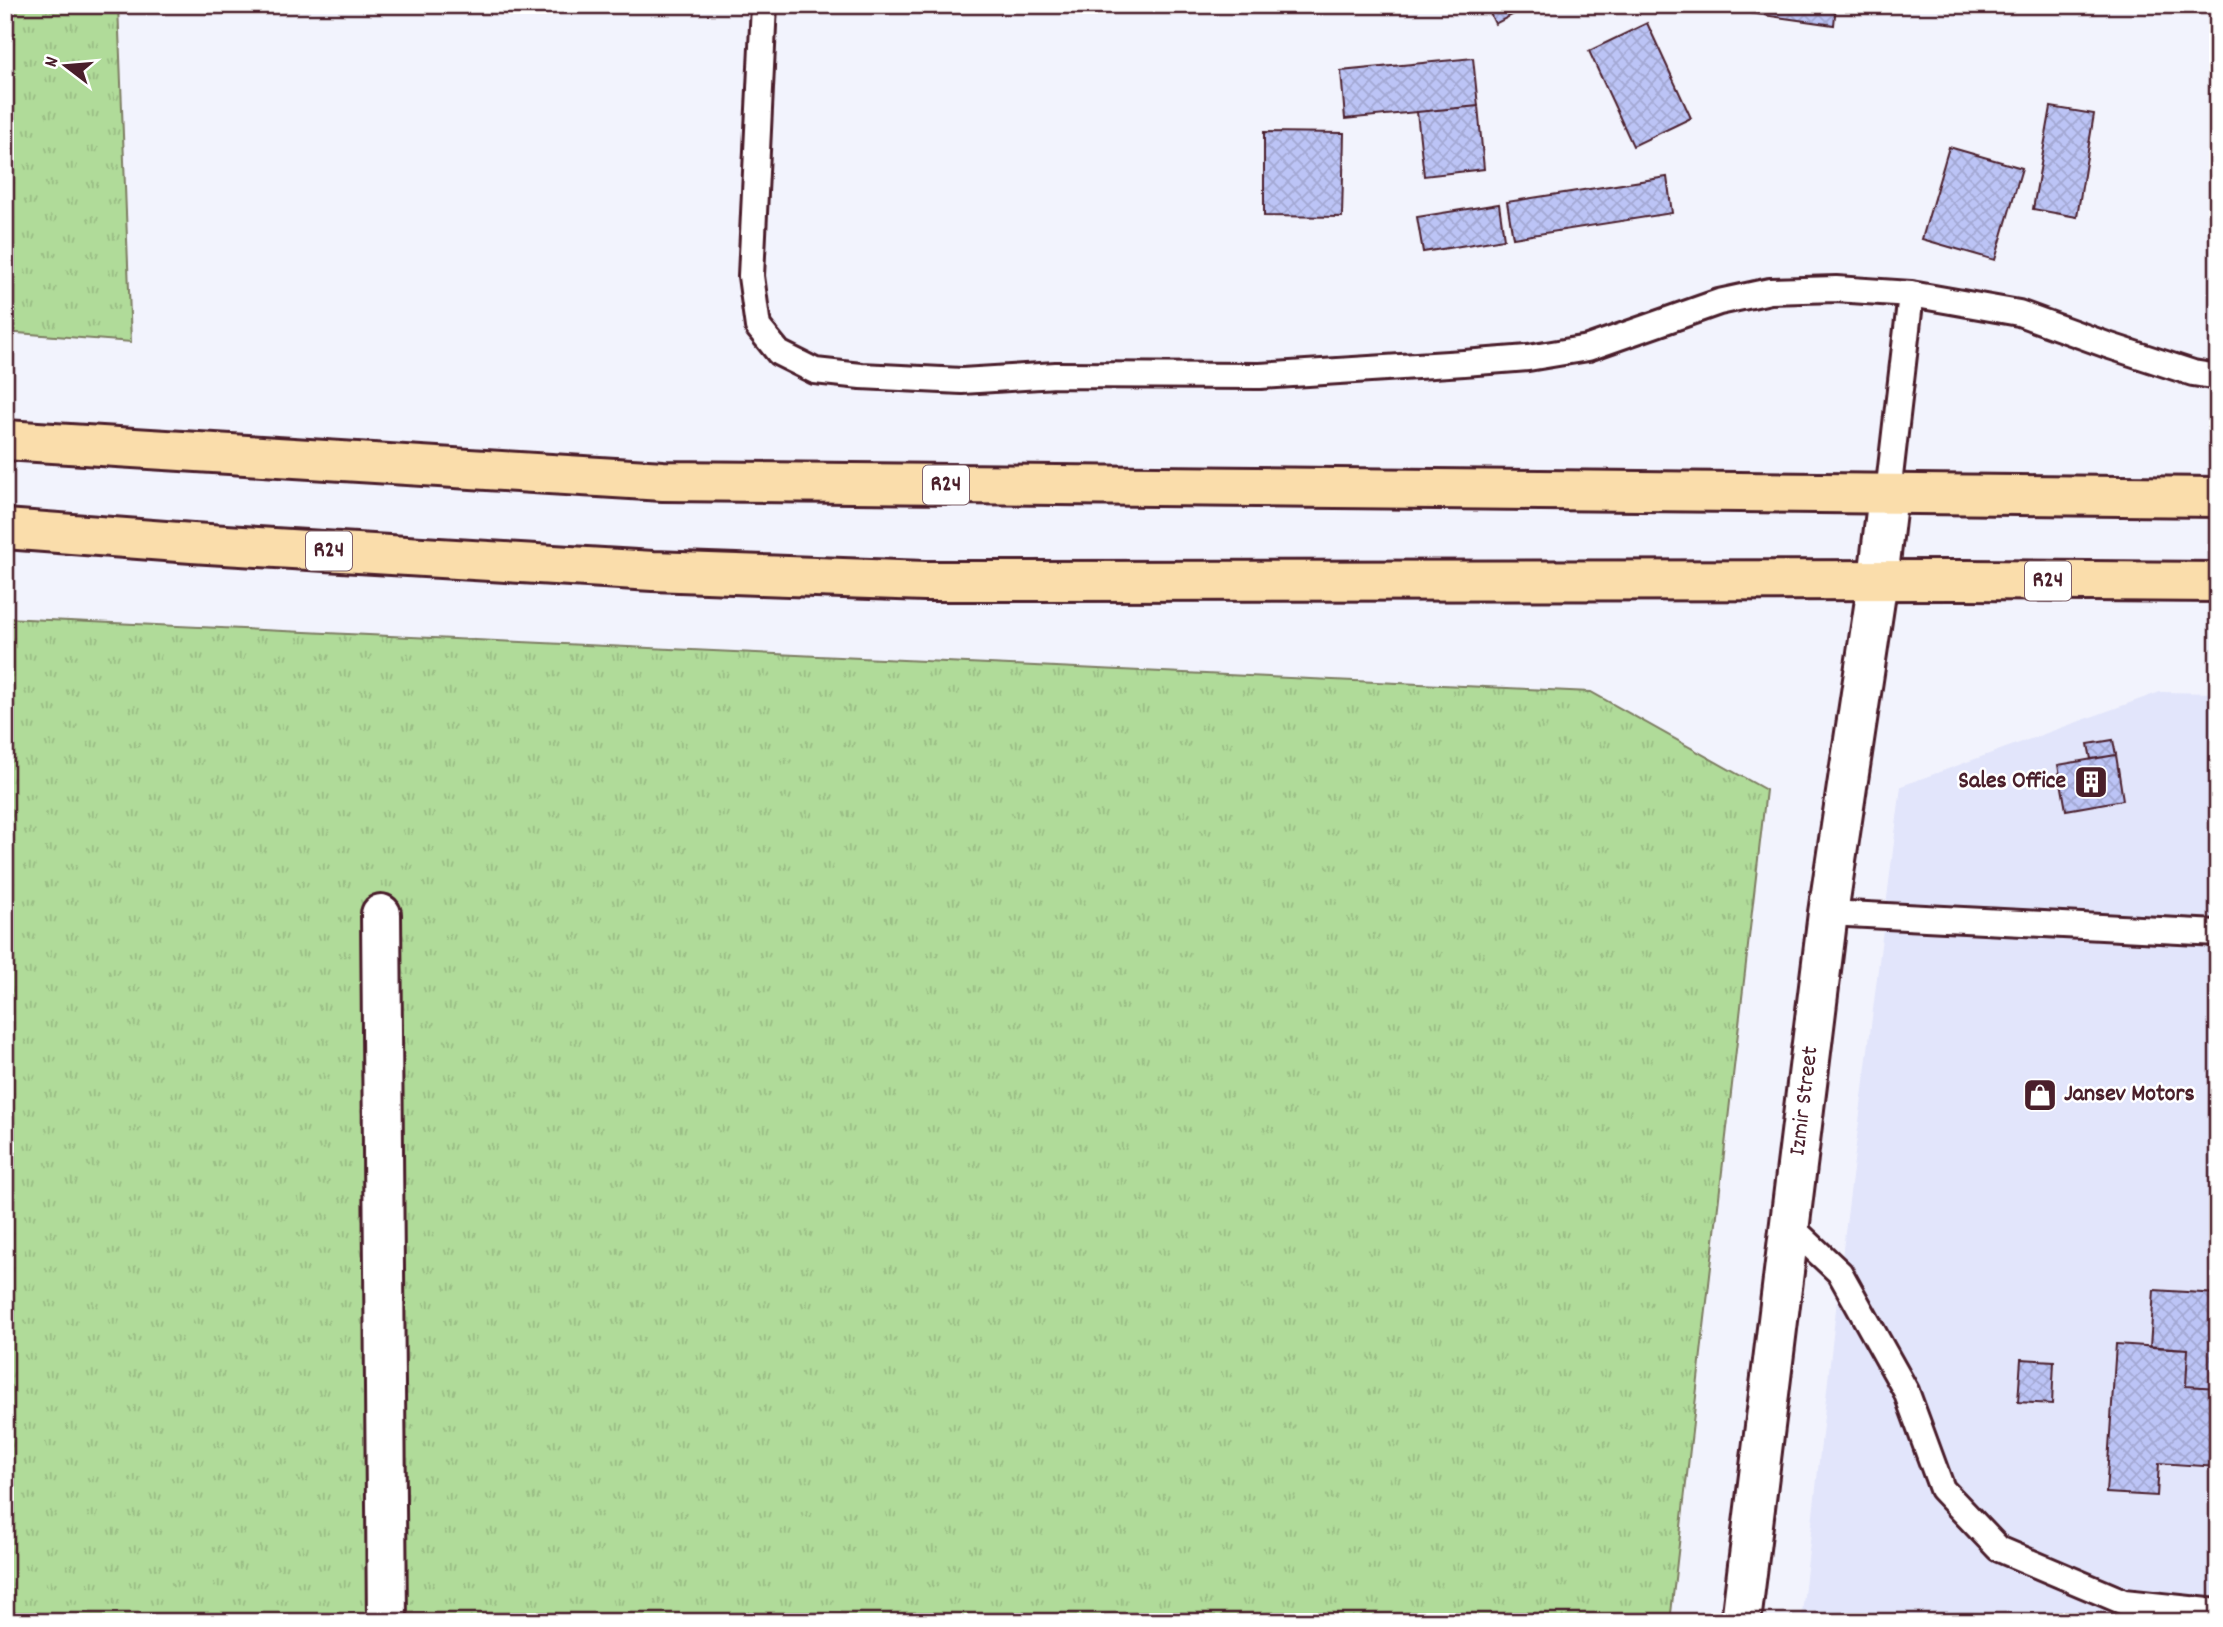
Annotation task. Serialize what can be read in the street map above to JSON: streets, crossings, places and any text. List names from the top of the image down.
{
  "streets": {
    "main road": ["R24"],
    "street": ["Izmir Street"]
  },
  "crossings": [
    ["R24", "Izmir Street"]
  ],
  "places": {
    "building": ["Sales Office"],
    "shop": ["Jansev Motors"]
  },
  "north": "left"
}
